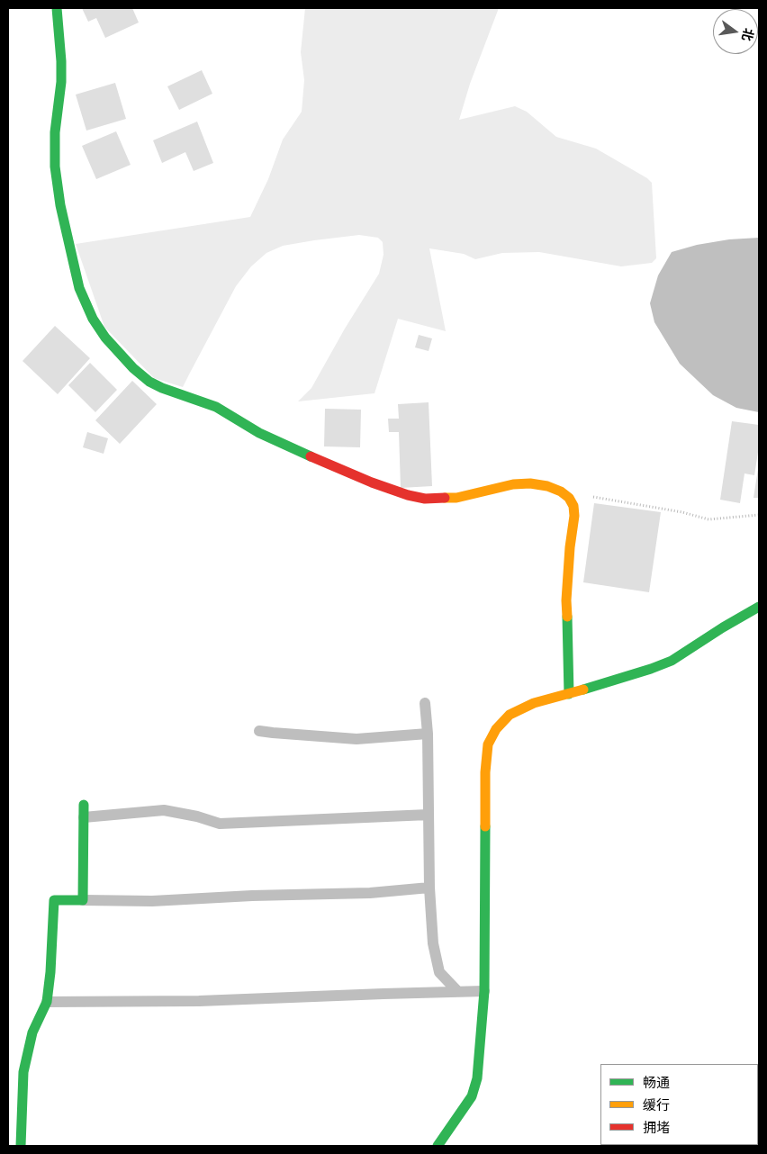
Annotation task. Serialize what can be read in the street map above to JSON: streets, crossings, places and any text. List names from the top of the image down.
{
  "legend": ["畅通", "缓行", "拥堵"],
  "north": "right"
}
